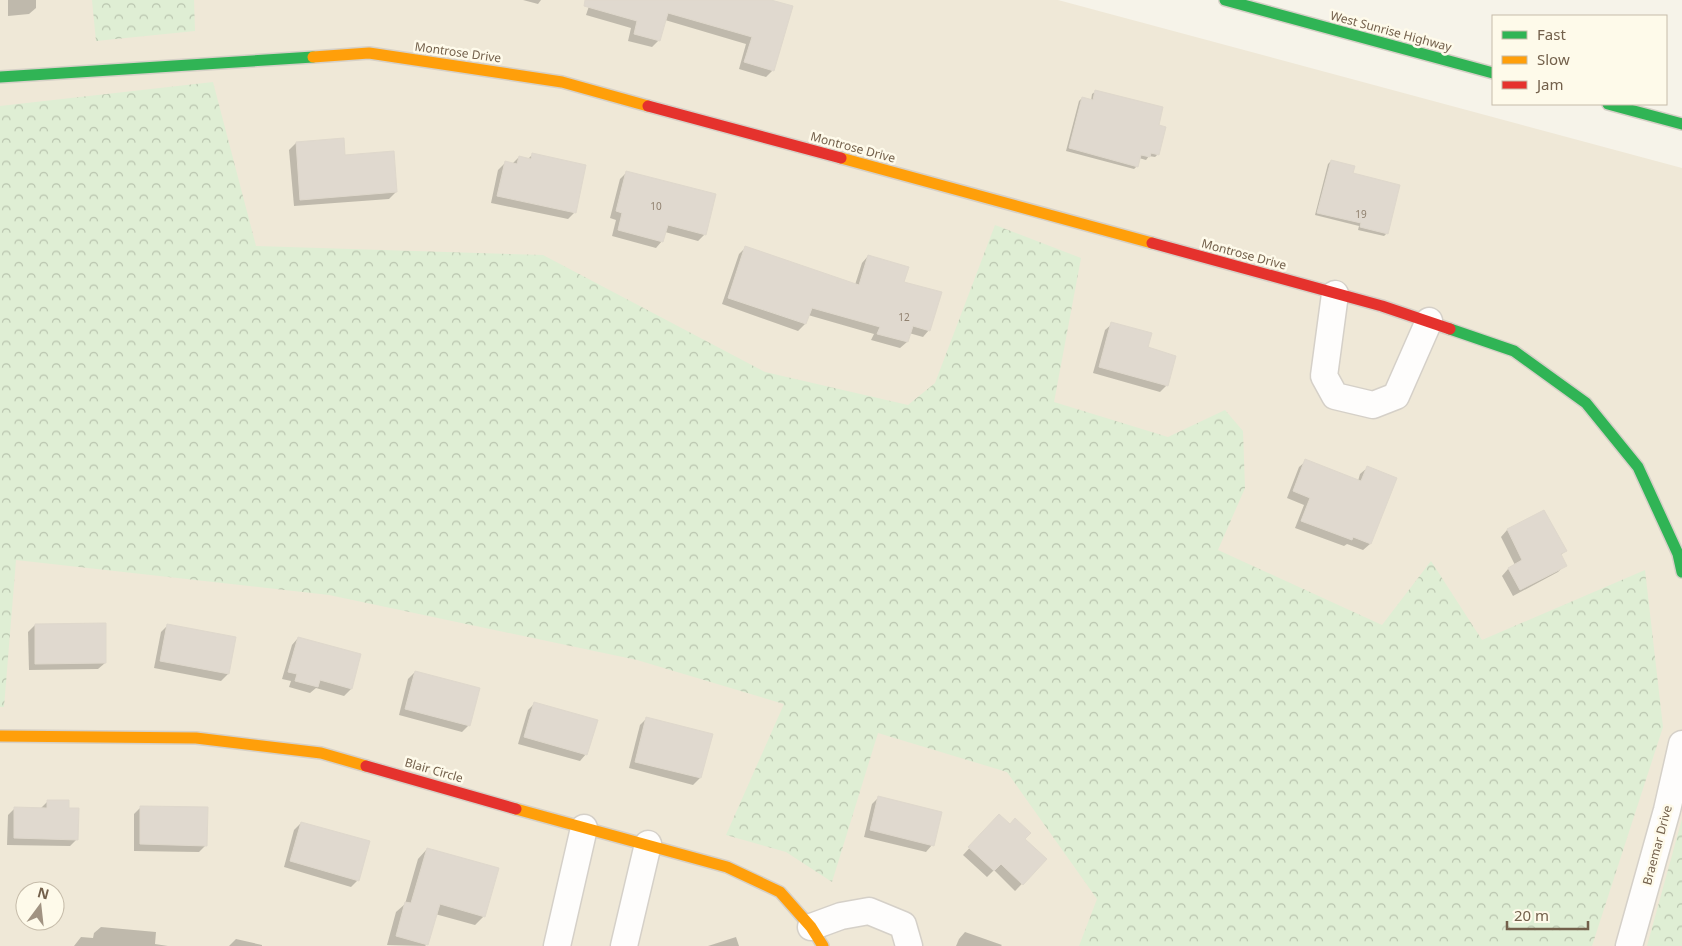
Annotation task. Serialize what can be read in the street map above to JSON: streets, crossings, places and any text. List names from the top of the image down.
{
  "streets": {
    "street": [
      "West Sunrise Highway",
      "Montrose Drive",
      "Blair Circle",
      "Braemar Drive"
    ]
  },
  "house_numbers": ["10", "19", "12"],
  "legend": ["Fast", "Slow", "Jam"],
  "scale_bar": "20 m",
  "north": "top"
}
